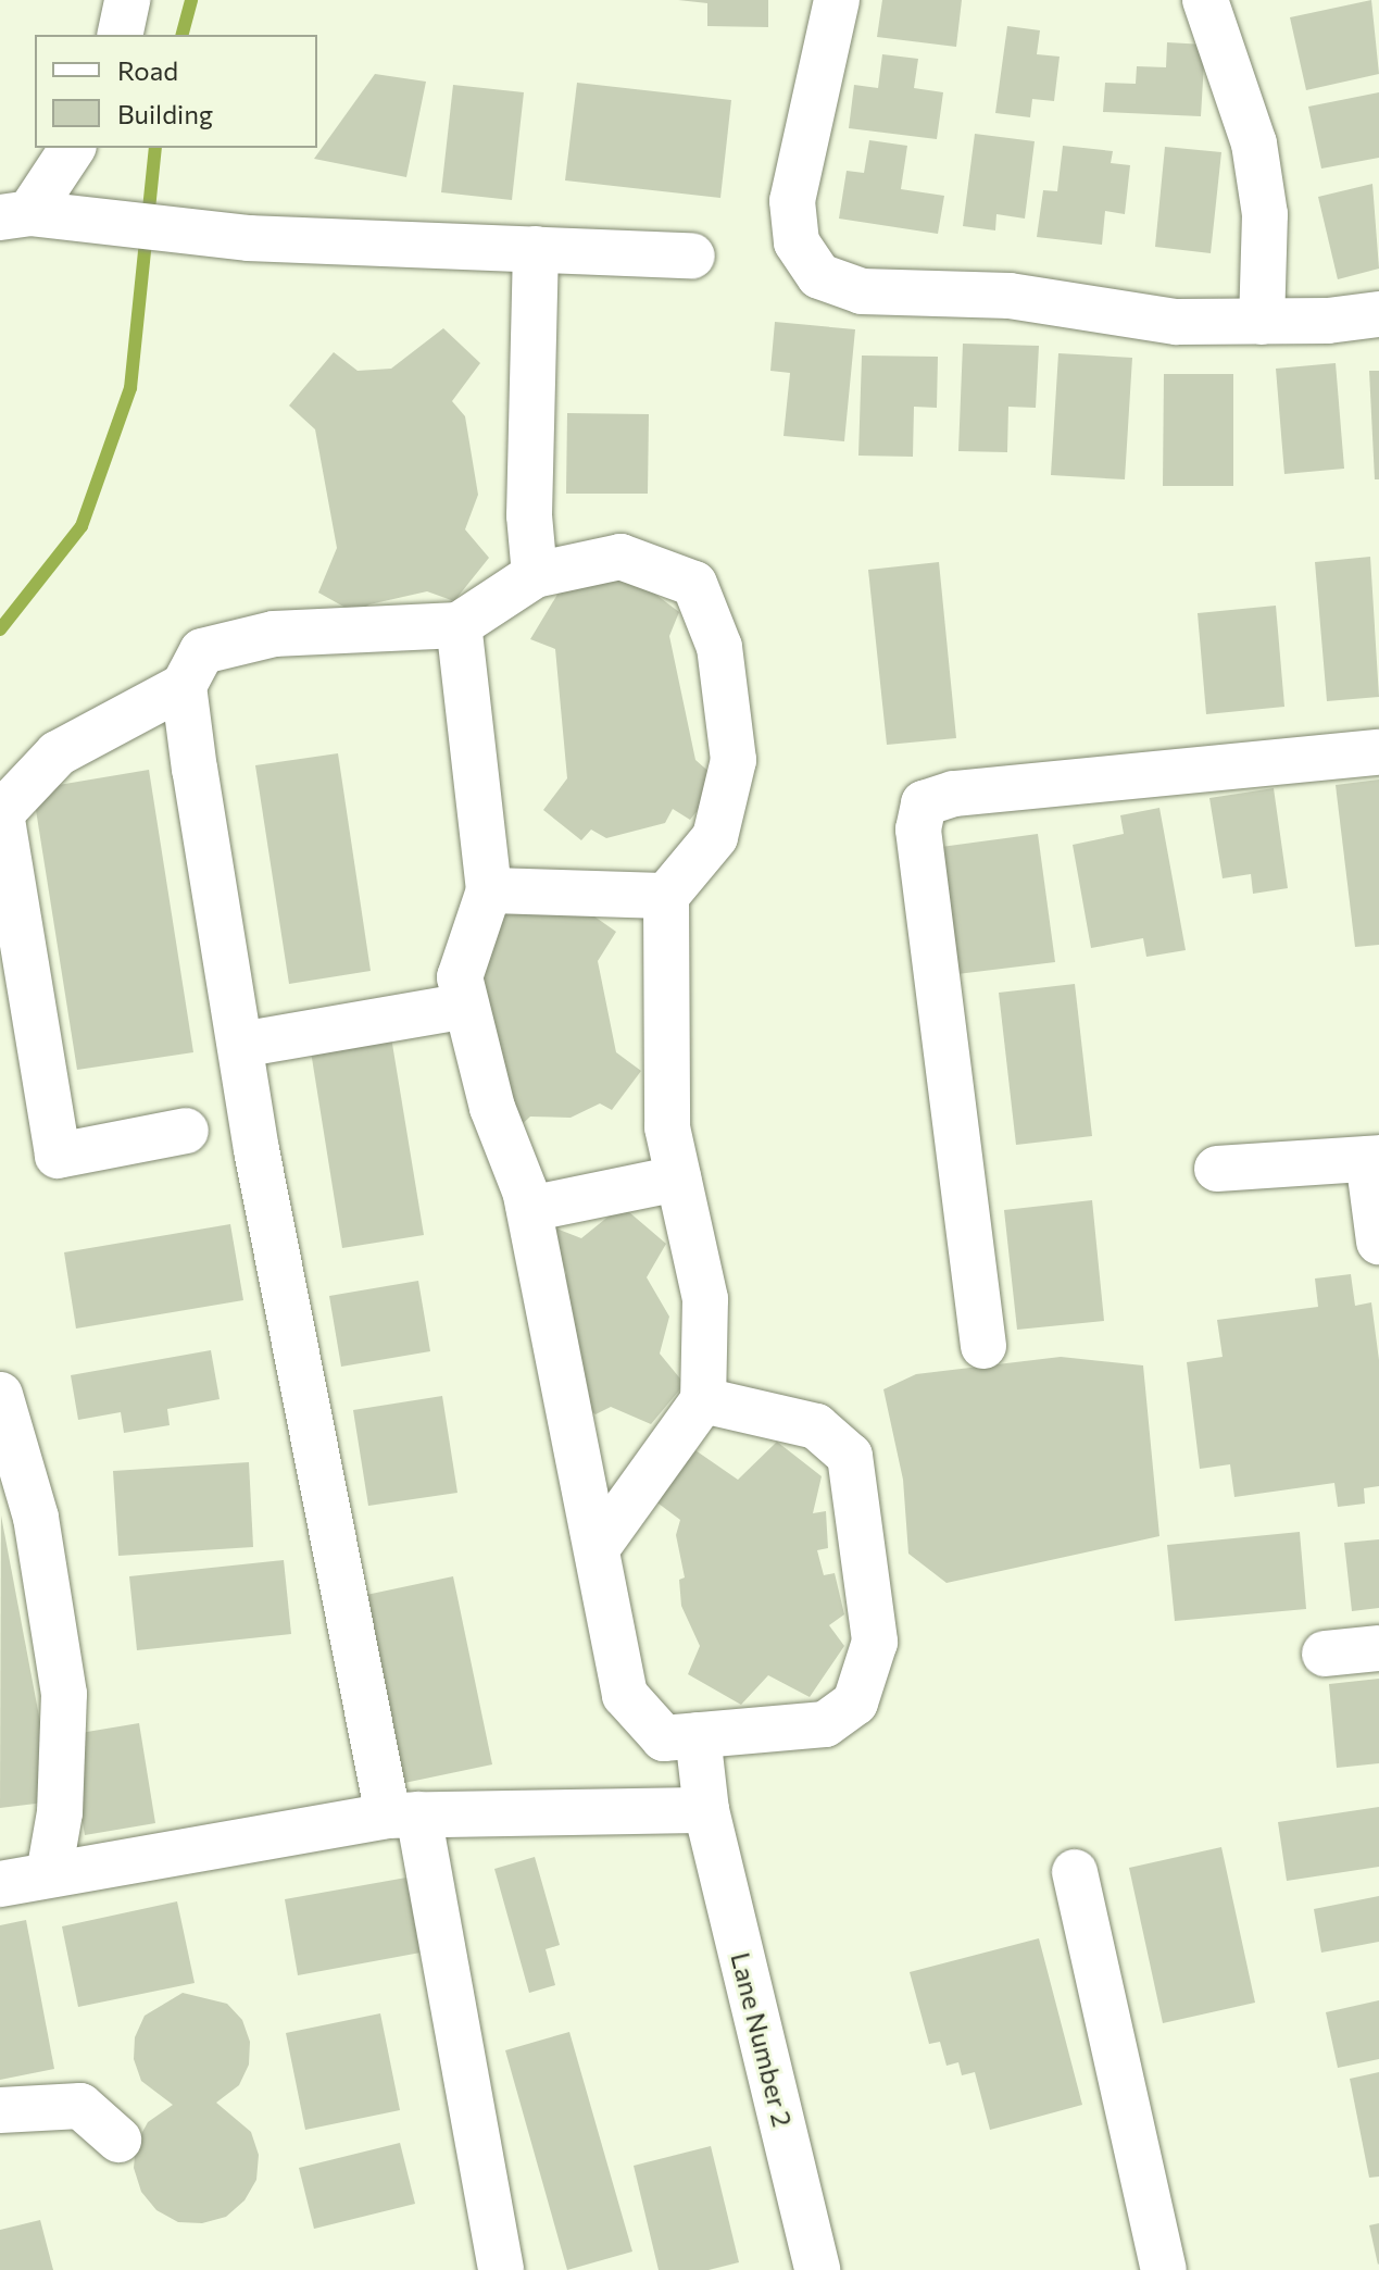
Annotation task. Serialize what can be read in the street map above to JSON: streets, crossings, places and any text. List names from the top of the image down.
{
  "streets": {
    "street": ["Lane Number 2"]
  },
  "legend": ["Road", "Building"]
}
